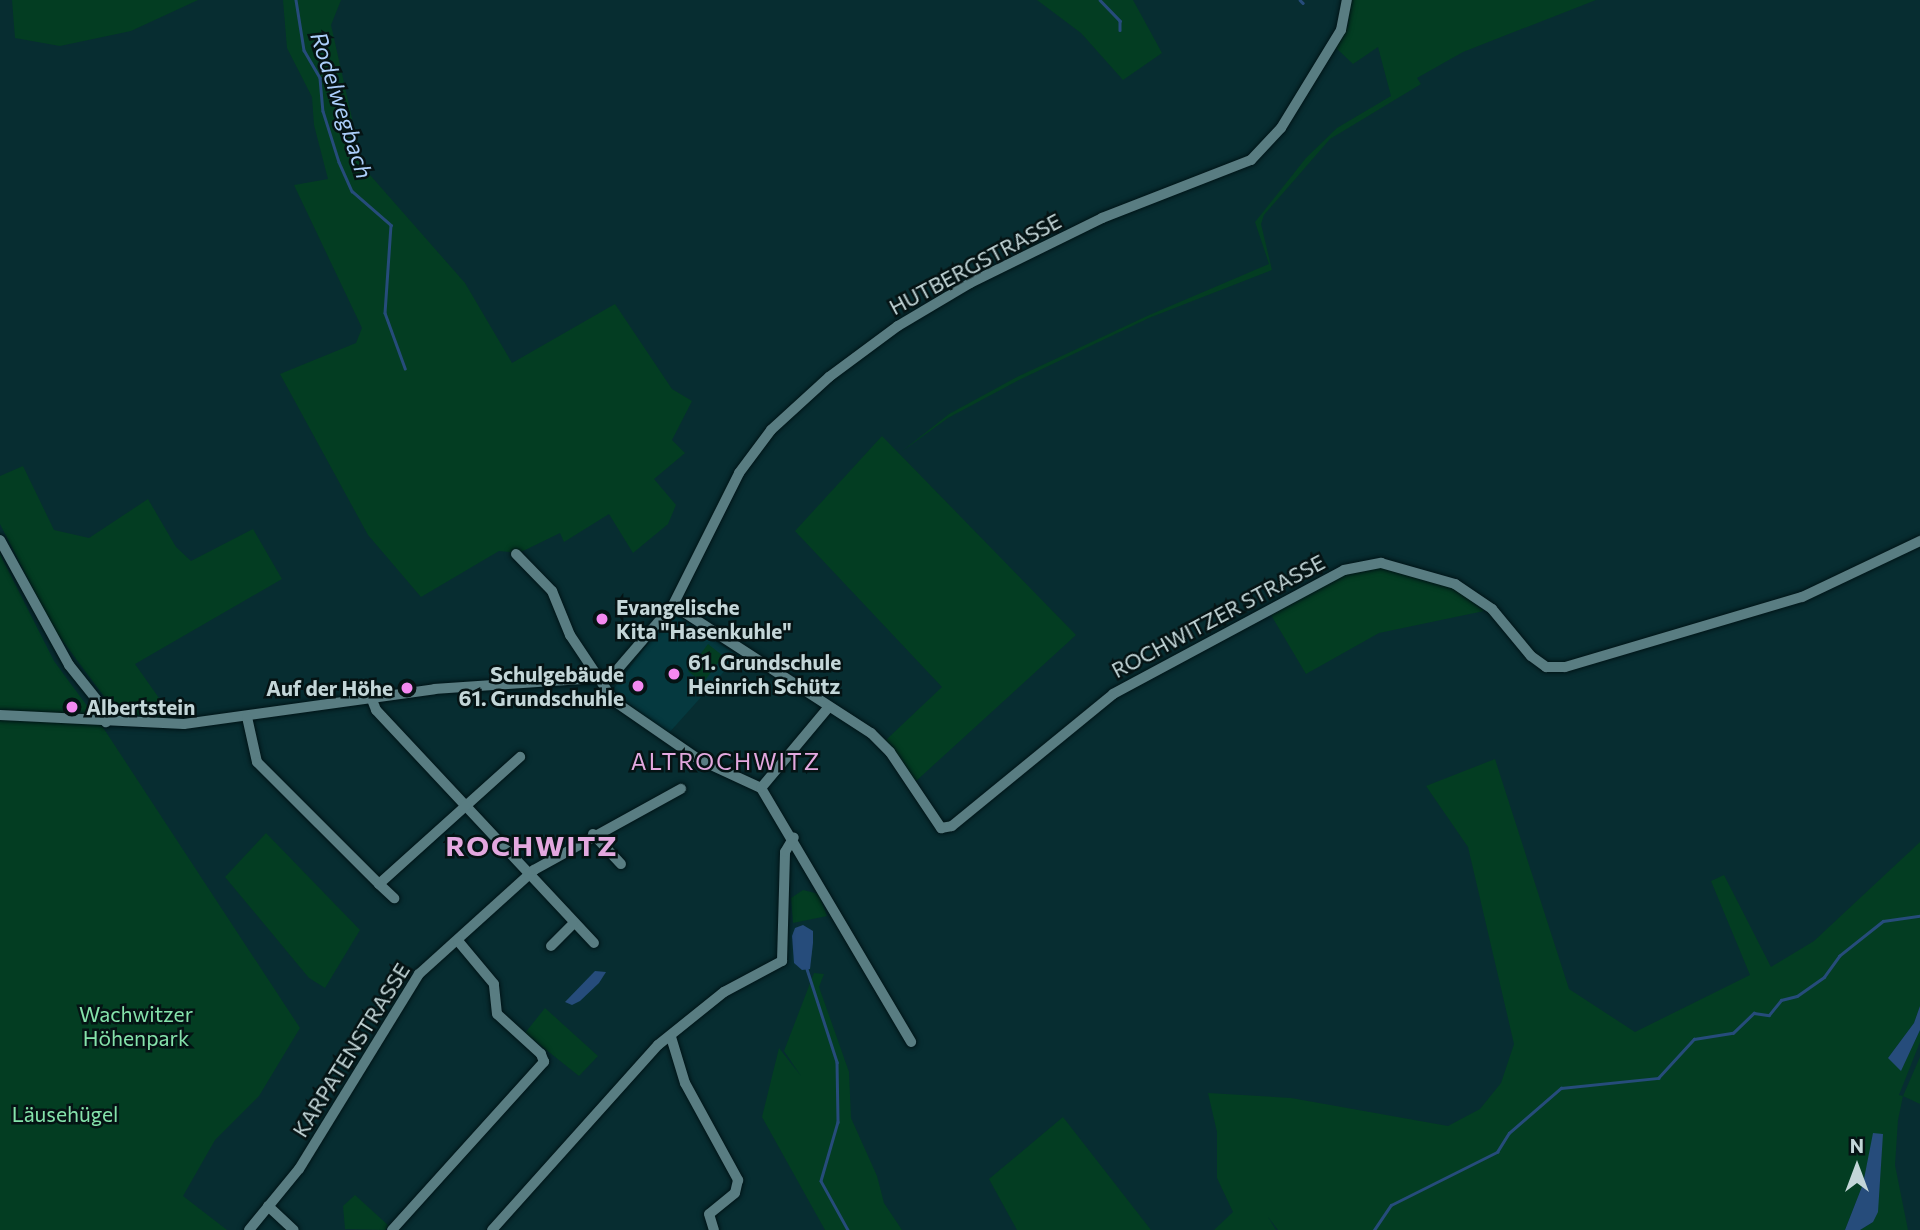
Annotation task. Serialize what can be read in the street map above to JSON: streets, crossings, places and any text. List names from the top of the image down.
{
  "streets": {
    "street": ["HUTBERGSTRASSE", "ROCHWITZER STRASSE", "KARPATENSTRASSE"]
  },
  "districts": ["ALTROCHWITZ", "ROCHWITZ"],
  "water": ["Rodelwegbach"],
  "parks": ["Wachwitzer Höhenpark", "Läusehügel"],
  "places": [
    "Evangelische Kita \"Hasenkuhle\"",
    "61. Grundschule Heinrich Schütz",
    "Schulgebäude 61. Grundschuhle",
    "Auf der Höhe",
    "Albertstein"
  ],
  "north": "top"
}
